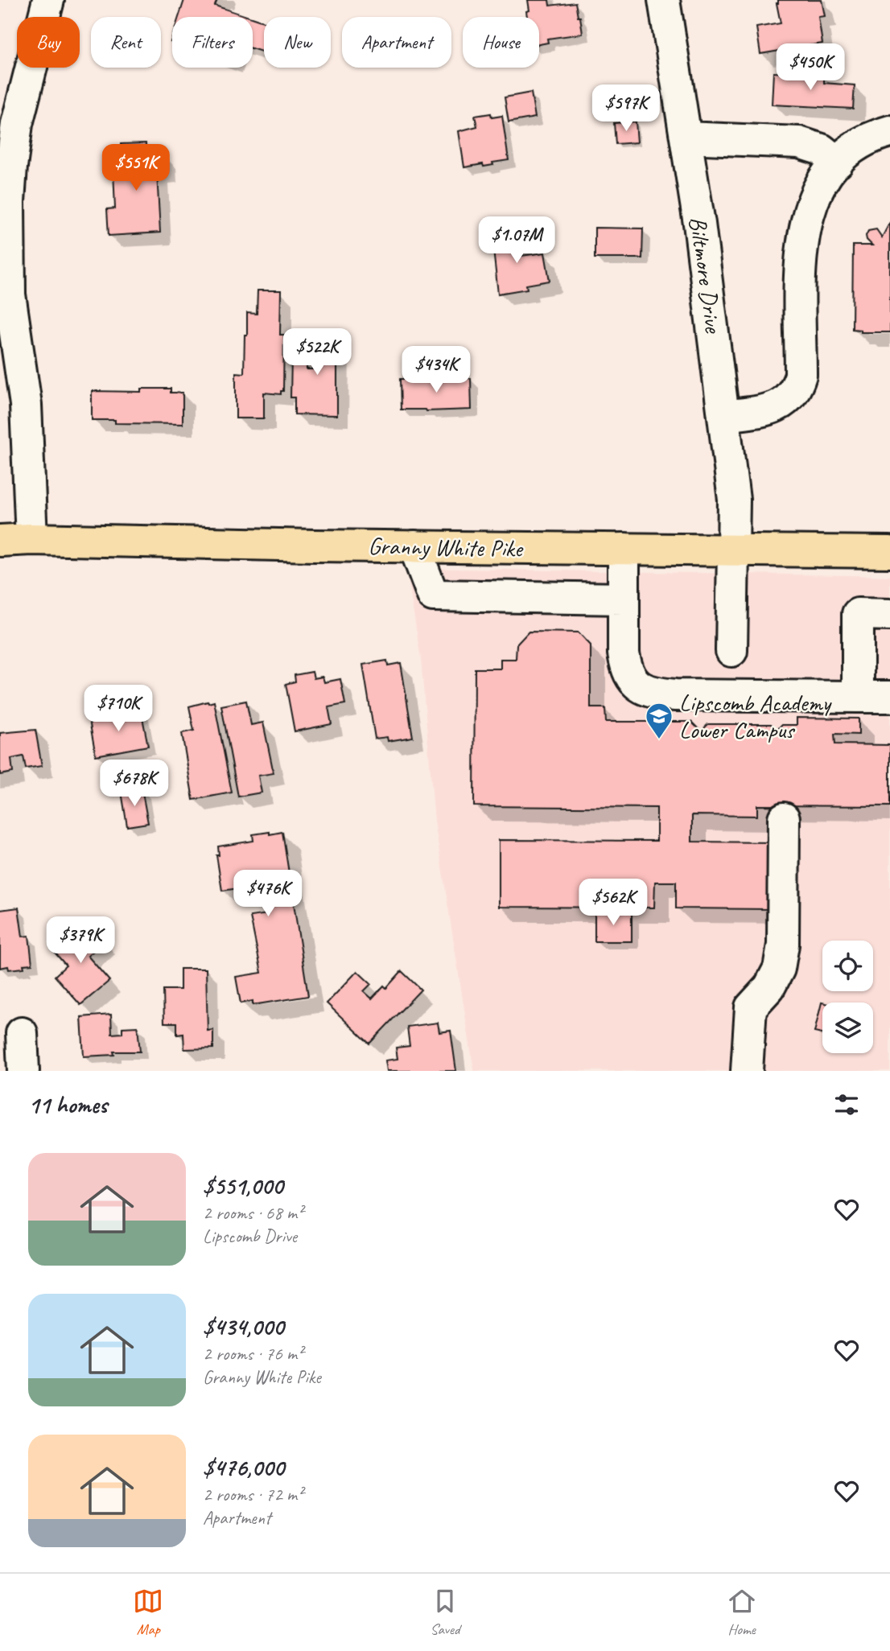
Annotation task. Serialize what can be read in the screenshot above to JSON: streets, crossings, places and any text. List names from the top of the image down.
{
  "streets": {
    "main road": ["Granny White Pike"],
    "street": ["Biltmore Drive"]
  },
  "crossings": [
    ["Biltmore Drive", "Granny White Pike"]
  ],
  "places": {
    "school or university": ["Lipscomb Academy Lower Campus"]
  },
  "page": {
    "chip": [
      "Buy",
      "Rent",
      "Filters",
      "New",
      "Apartment",
      "House"
    ],
    "price": [
      "$450K",
      "$597K",
      "$551K",
      "$1.07M",
      "$522K",
      "$434K",
      "$710K",
      "$678K",
      "$476K",
      "$562K",
      "$379K"
    ],
    "heading": "11 homes",
    "list": [
      {
        "name": "$551,000",
        "note": "2 rooms · 68 m² · Lipscomb Drive"
      },
      {
        "name": "$434,000",
        "note": "2 rooms · 76 m² · Granny White Pike"
      },
      {
        "name": "$476,000",
        "note": "2 rooms · 72 m² · Apartment"
      }
    ],
    "tabs": ["Map", "Saved", "Home"]
  }
}
